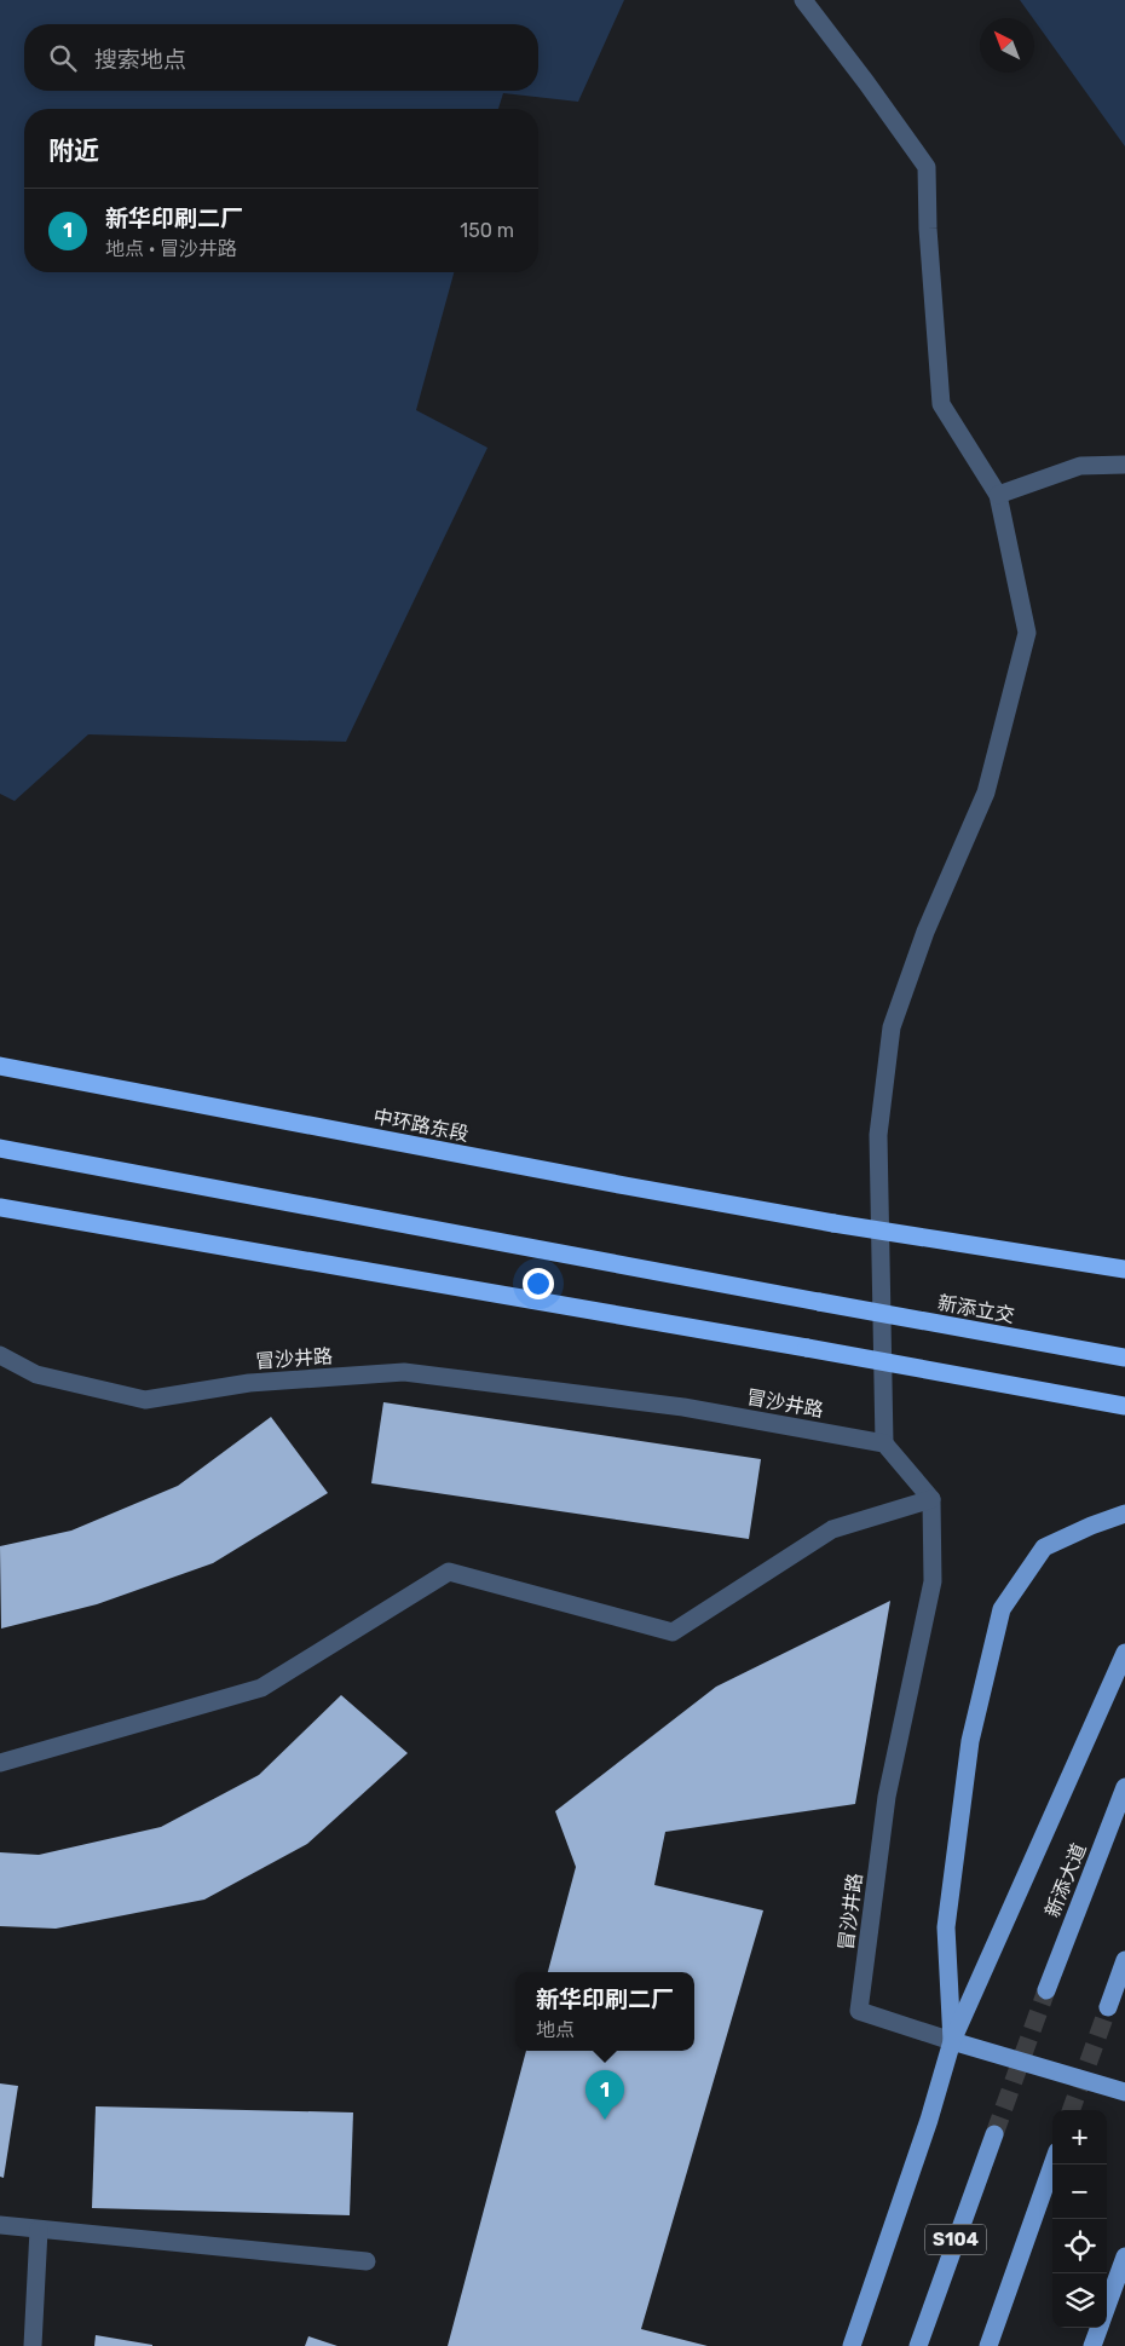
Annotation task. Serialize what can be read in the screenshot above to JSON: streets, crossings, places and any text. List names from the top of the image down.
{
  "streets": {
    "highway": ["中环路东段", "新添立交"],
    "main road": ["新添大道", "S104"],
    "street": ["冒沙井路"]
  },
  "north": "top left",
  "page": {
    "search": "搜索地点",
    "heading": "附近",
    "list": [
      {
        "mark": "1",
        "name": "新华印刷二厂",
        "note": "地点 · 冒沙井路",
        "value": "150 m"
      }
    ],
    "popup": ["新华印刷二厂", "地点"],
    "pins": "1",
    "map_buttons": ["+", "−"]
  }
}
